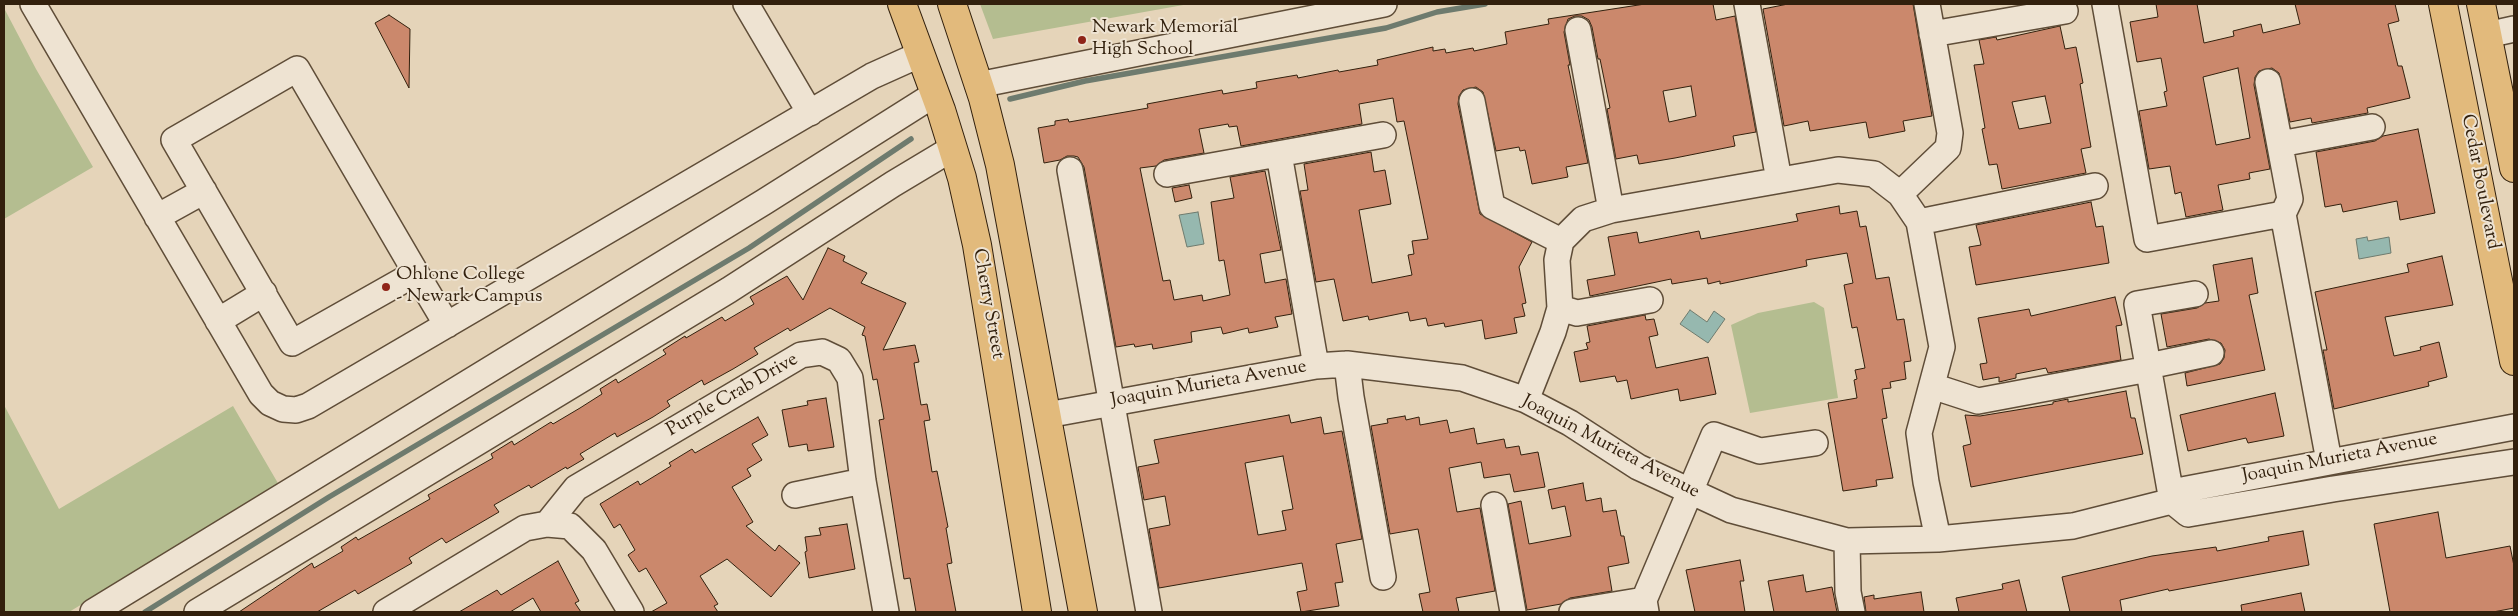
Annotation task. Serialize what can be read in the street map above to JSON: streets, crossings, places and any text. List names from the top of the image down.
{
  "streets": {
    "main road": ["Cedar Boulevard", "Cherry Street"],
    "street": ["Joaquin Murieta Avenue", "Purple Crab Drive"]
  },
  "crossings": [
    ["Cherry Street", "Joaquin Murieta Avenue"]
  ],
  "places": ["Newark Memorial High School", "Ohlone College - Newark Campus"]
}
